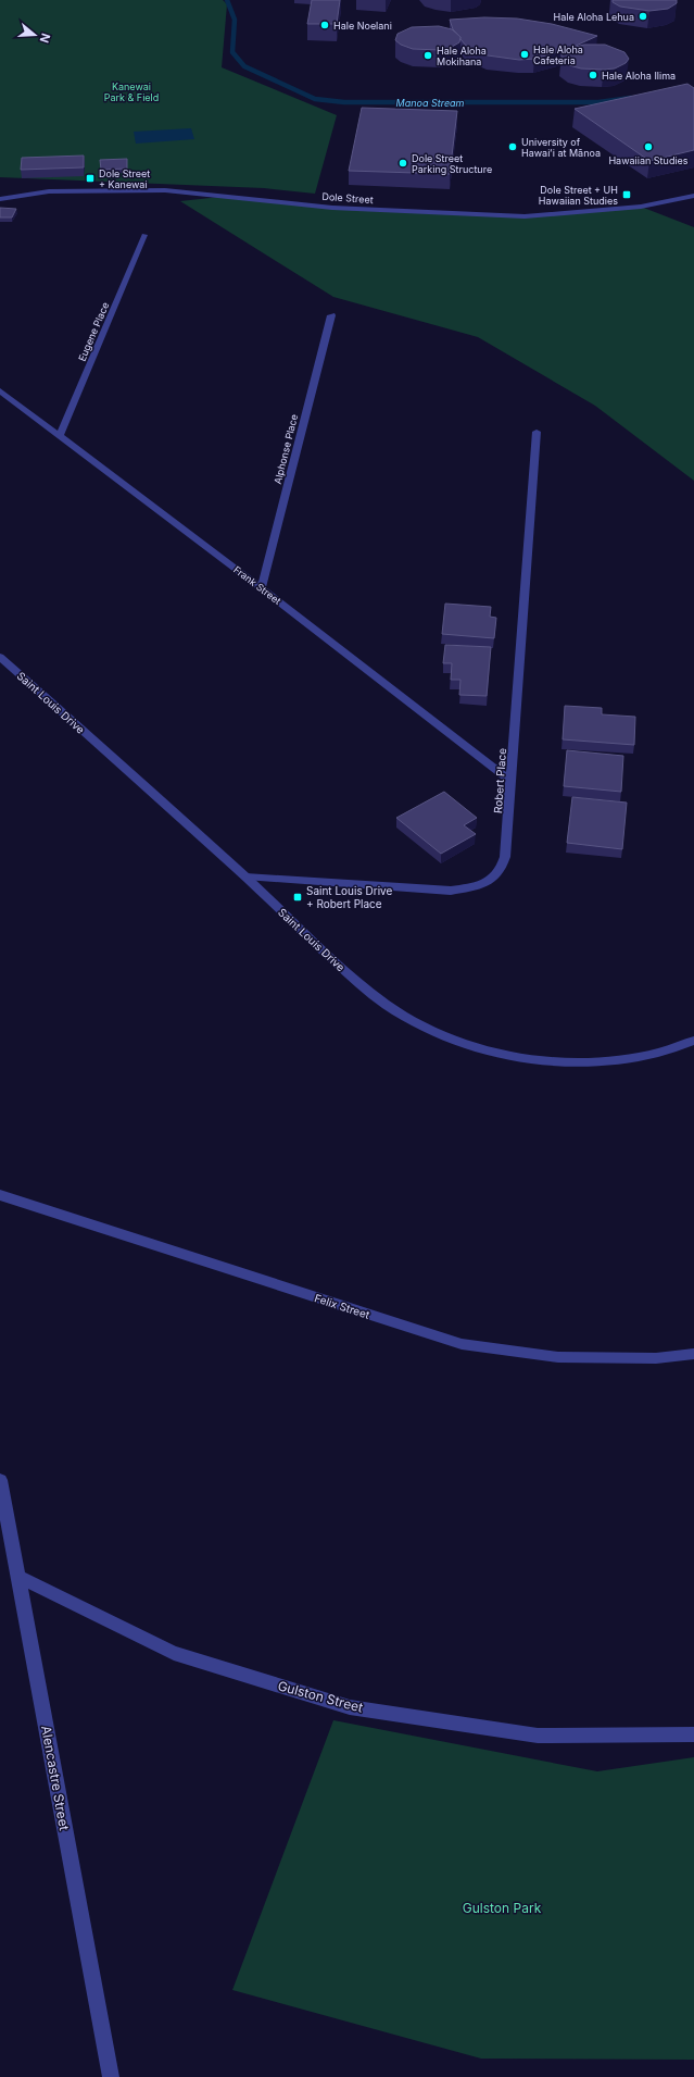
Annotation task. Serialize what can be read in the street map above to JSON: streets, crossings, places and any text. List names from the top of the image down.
{
  "streets": {
    "street": [
      "Dole Street",
      "Eugene Place",
      "Alphonse Place",
      "Frank Street",
      "Saint Louis Drive",
      "Robert Place",
      "Felix Street",
      "Gulston Street",
      "Alencastre Street"
    ]
  },
  "crossings": [
    ["Eugene Place", "Frank Street"],
    ["Alphonse Place", "Frank Street"],
    ["Frank Street", "Robert Place"],
    ["Saint Louis Drive", "Robert Place"],
    ["Gulston Street", "Alencastre Street"]
  ],
  "water": ["Manoa Stream"],
  "parks": ["Kanewai Park & Field", "Gulston Park"],
  "places": {
    "other": [
      "Hale Aloha Lehua",
      "Hale Noelani",
      "Hale Aloha Cafeteria",
      "Hale Aloha Mokihana",
      "Hale Aloha Ilima",
      "University of Hawaiʻi at Mānoa",
      "Hawaiian Studies",
      "Dole Street Parking Structure"
    ],
    "transit": ["Dole Street + Kanewai", "Dole Street + UH Hawaiian Studies", "Saint Louis Drive + Robert Place"]
  },
  "north": "right"
}
